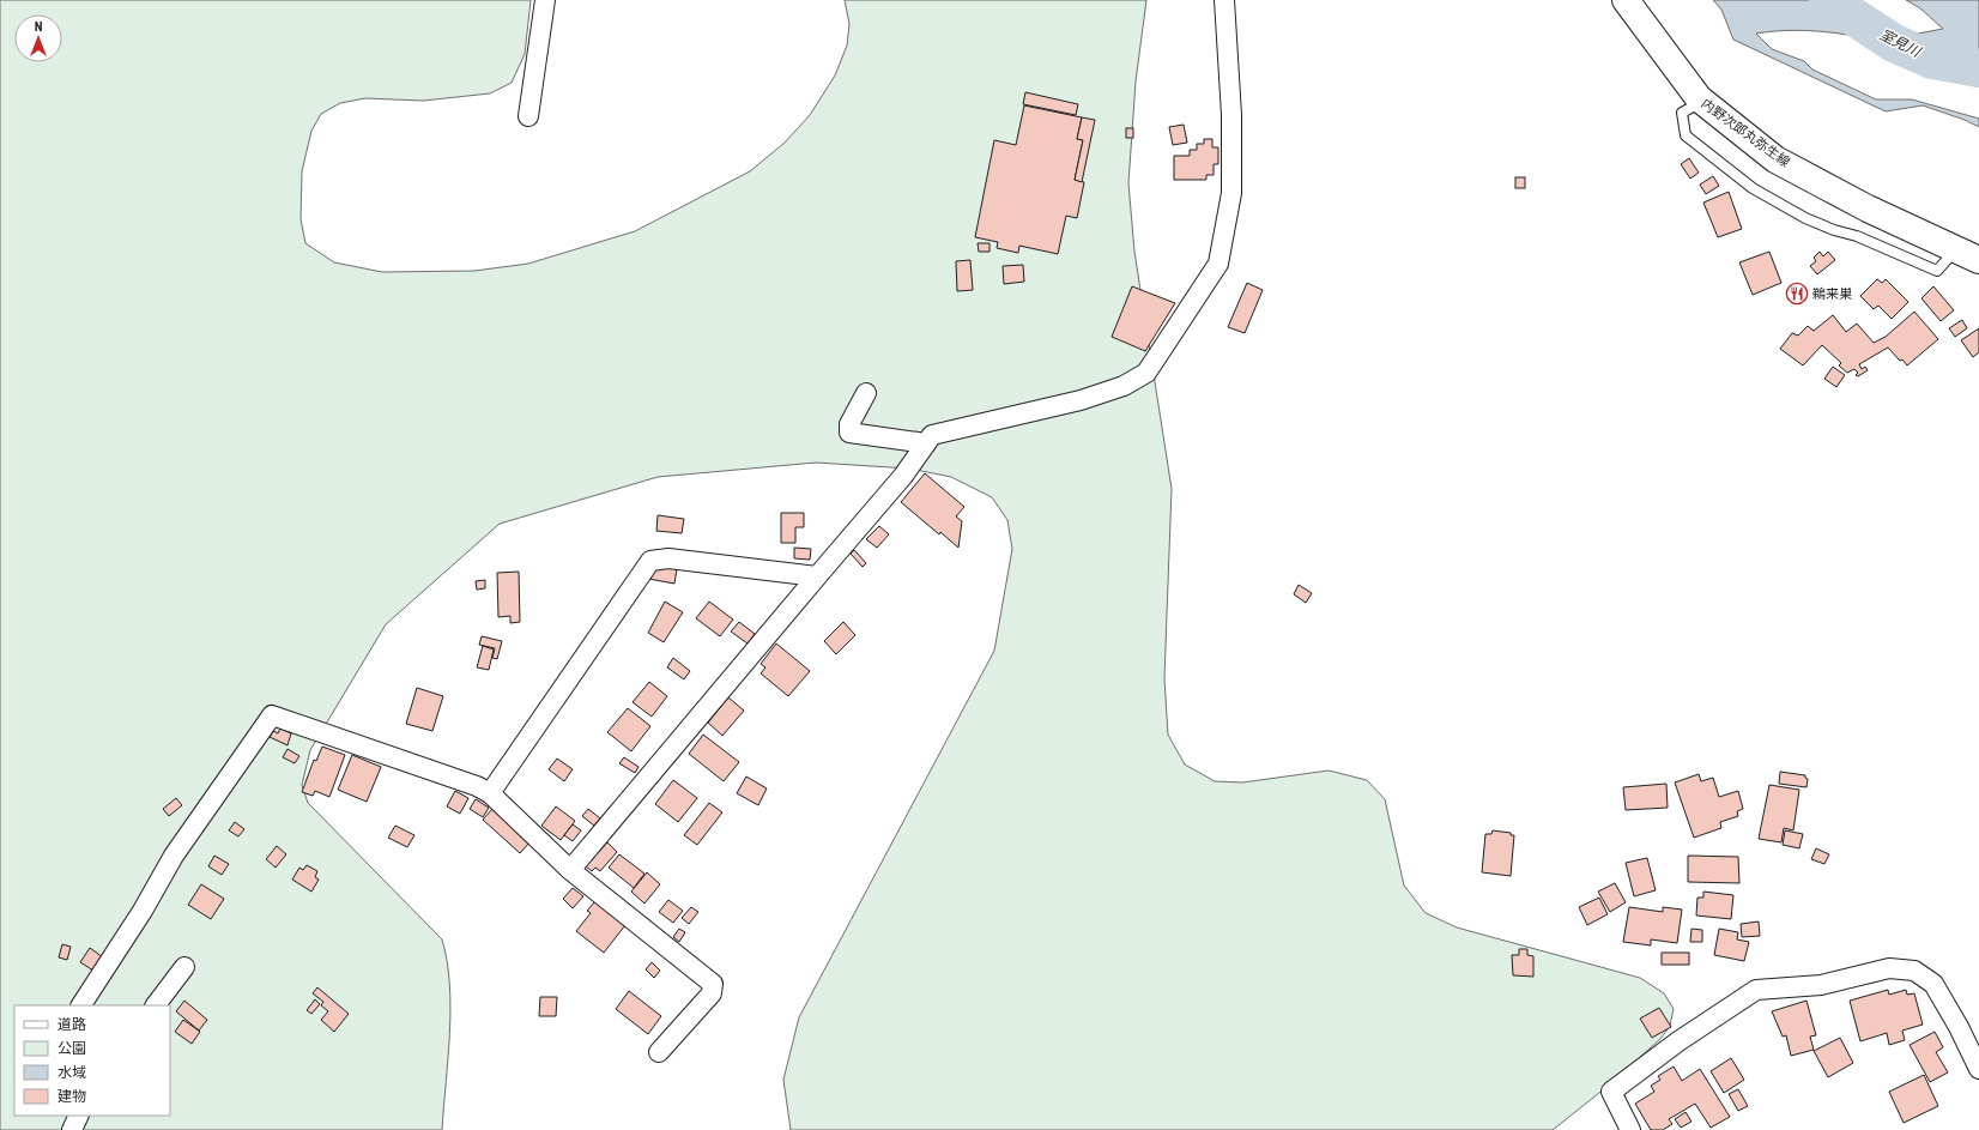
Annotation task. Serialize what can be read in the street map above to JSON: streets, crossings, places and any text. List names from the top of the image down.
{
  "streets": {
    "main road": ["内野次郎丸弥生線"]
  },
  "water": ["室見川"],
  "places": {
    "restaurant": ["鵜来巣"]
  },
  "legend": [
    "道路",
    "公園",
    "水域",
    "建物"
  ],
  "north": "top"
}
